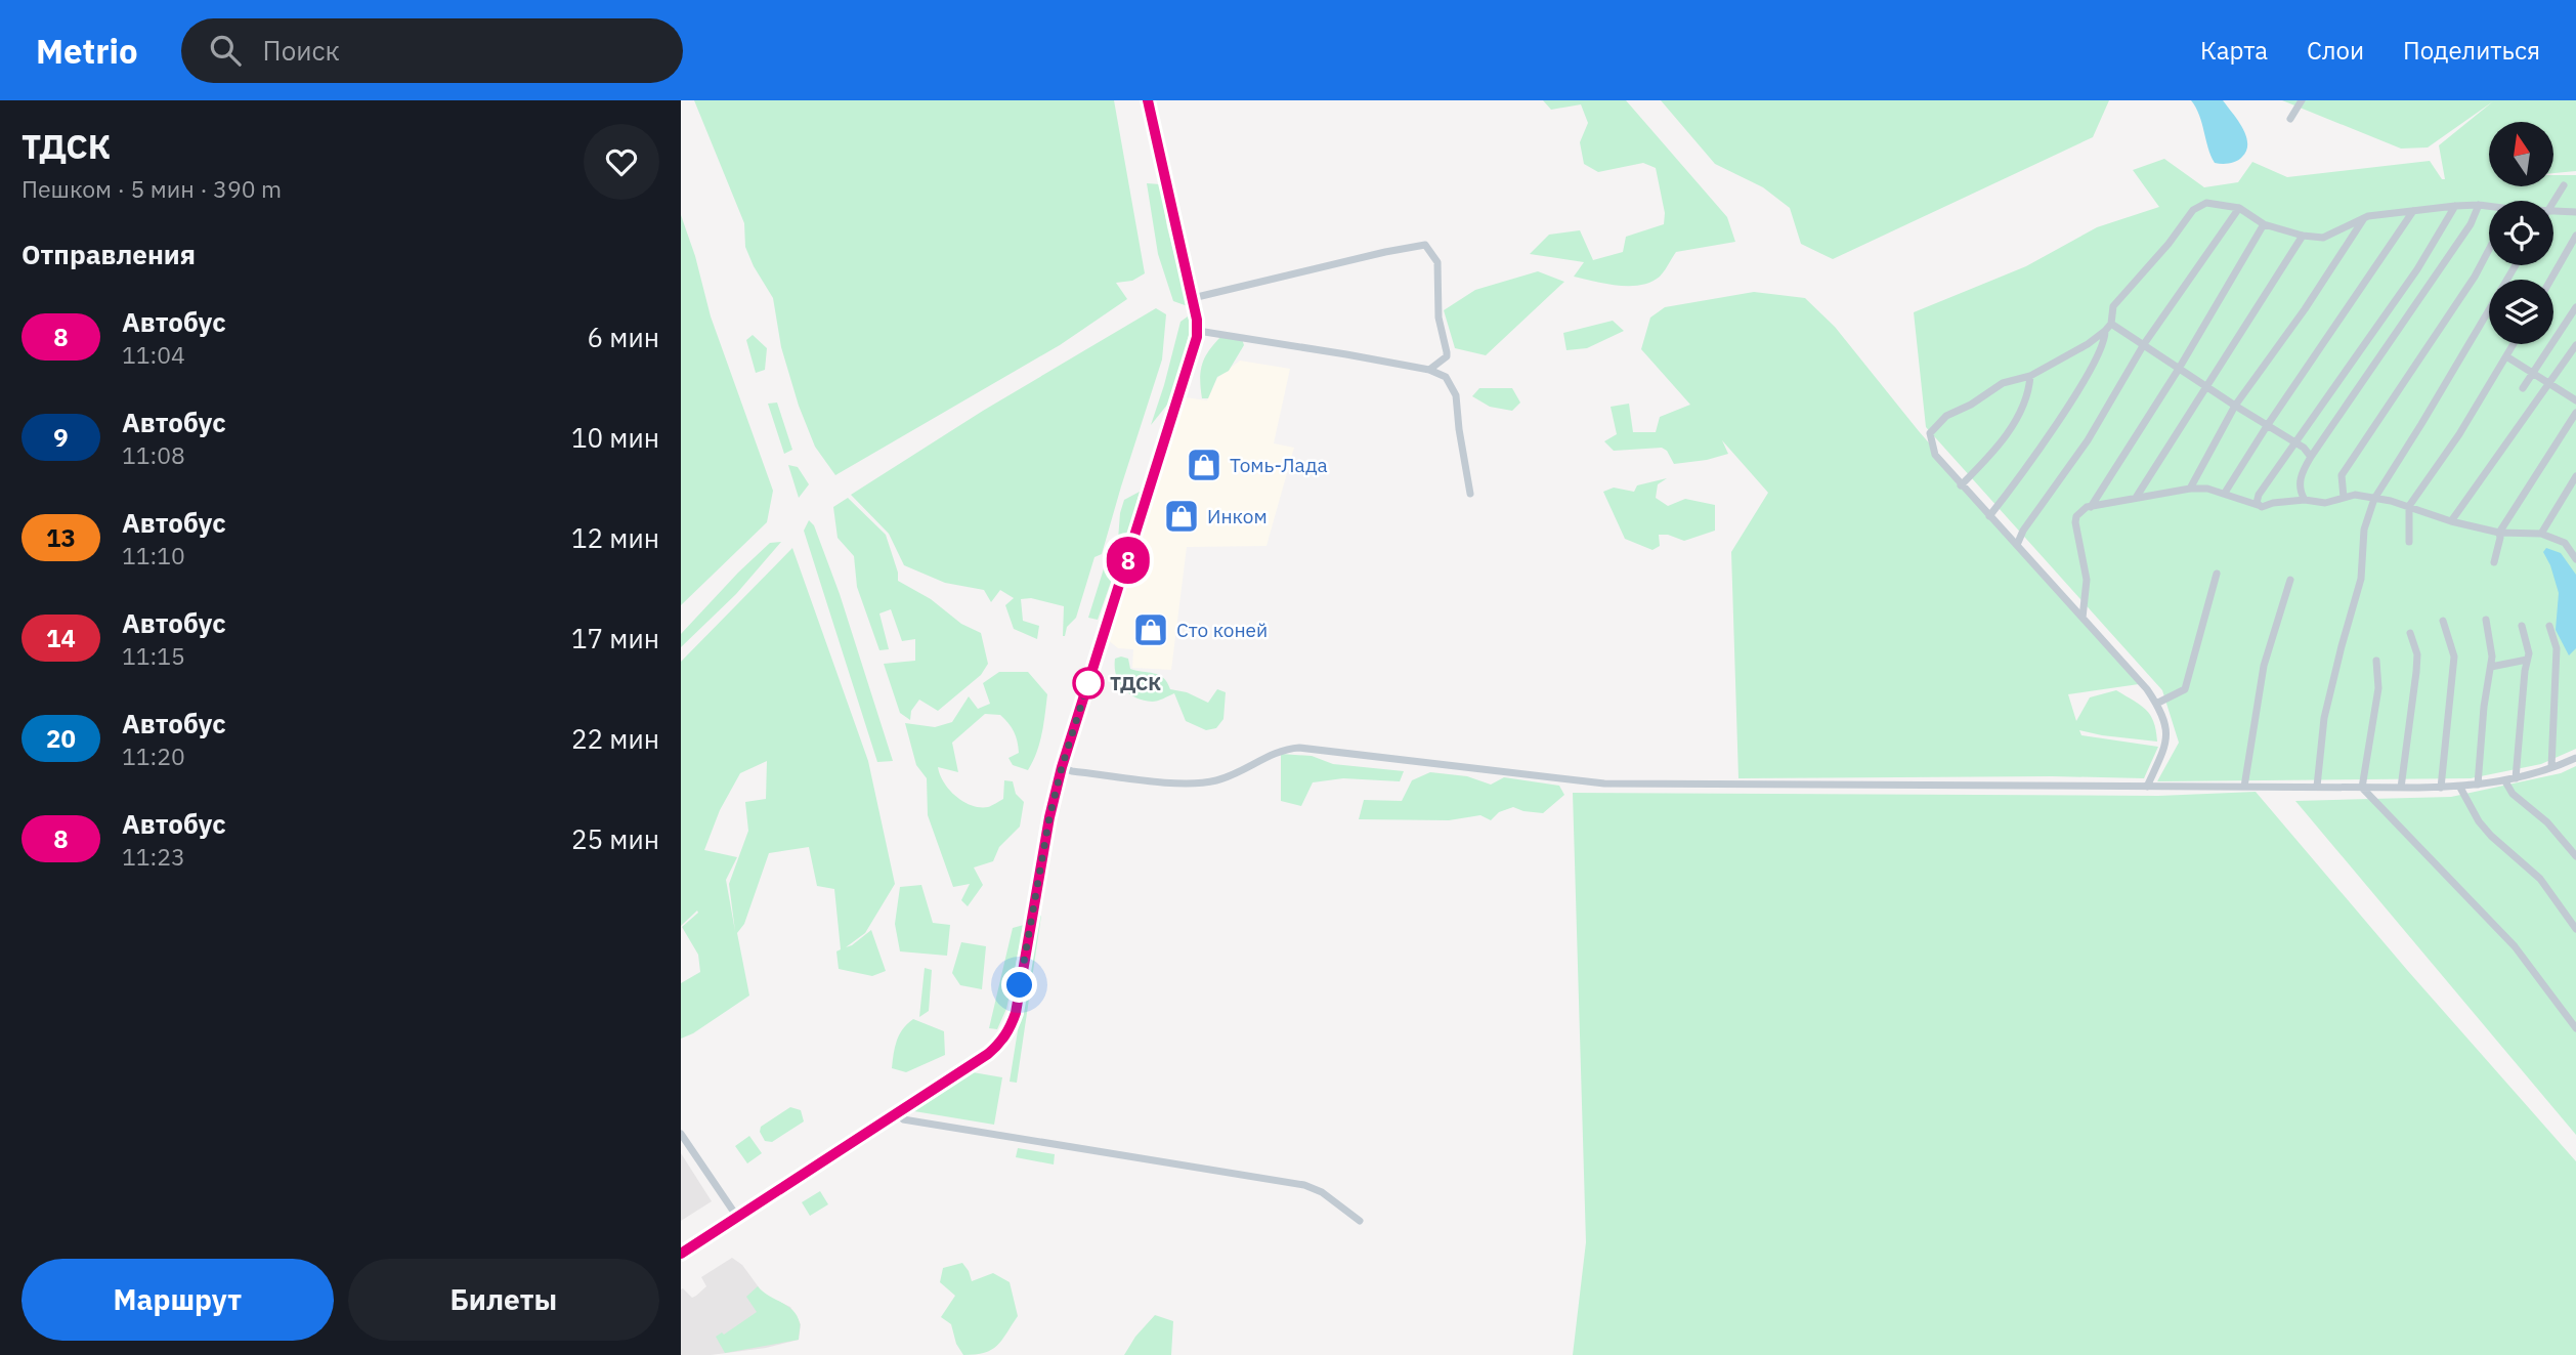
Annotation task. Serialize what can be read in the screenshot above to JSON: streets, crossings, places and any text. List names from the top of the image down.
{
  "places": {
    "shop": ["Томь-Лада", "Инком", "Сто коней"],
    "other": ["ТДСК"]
  },
  "lines": ["bus line 8"],
  "north": "top",
  "page": {
    "header": "Metrio",
    "search": "Поиск",
    "nav": ["Карта", "Слои", "Поделиться"],
    "heading": [
      ["ТДСК", "Пешком · 5 мин · 390 m"],
      "Отправления"
    ],
    "on_map": "8",
    "list": [
      {
        "mark": "8",
        "name": "Автобус",
        "note": "11:04",
        "value": "6 мин"
      },
      {
        "mark": "9",
        "name": "Автобус",
        "note": "11:08",
        "value": "10 мин"
      },
      {
        "mark": "13",
        "name": "Автобус",
        "note": "11:10",
        "value": "12 мин"
      },
      {
        "mark": "14",
        "name": "Автобус",
        "note": "11:15",
        "value": "17 мин"
      },
      {
        "mark": "20",
        "name": "Автобус",
        "note": "11:20",
        "value": "22 мин"
      },
      {
        "mark": "8",
        "name": "Автобус",
        "note": "11:23",
        "value": "25 мин"
      }
    ],
    "buttons": ["Маршрут", "Билеты"]
  }
}
